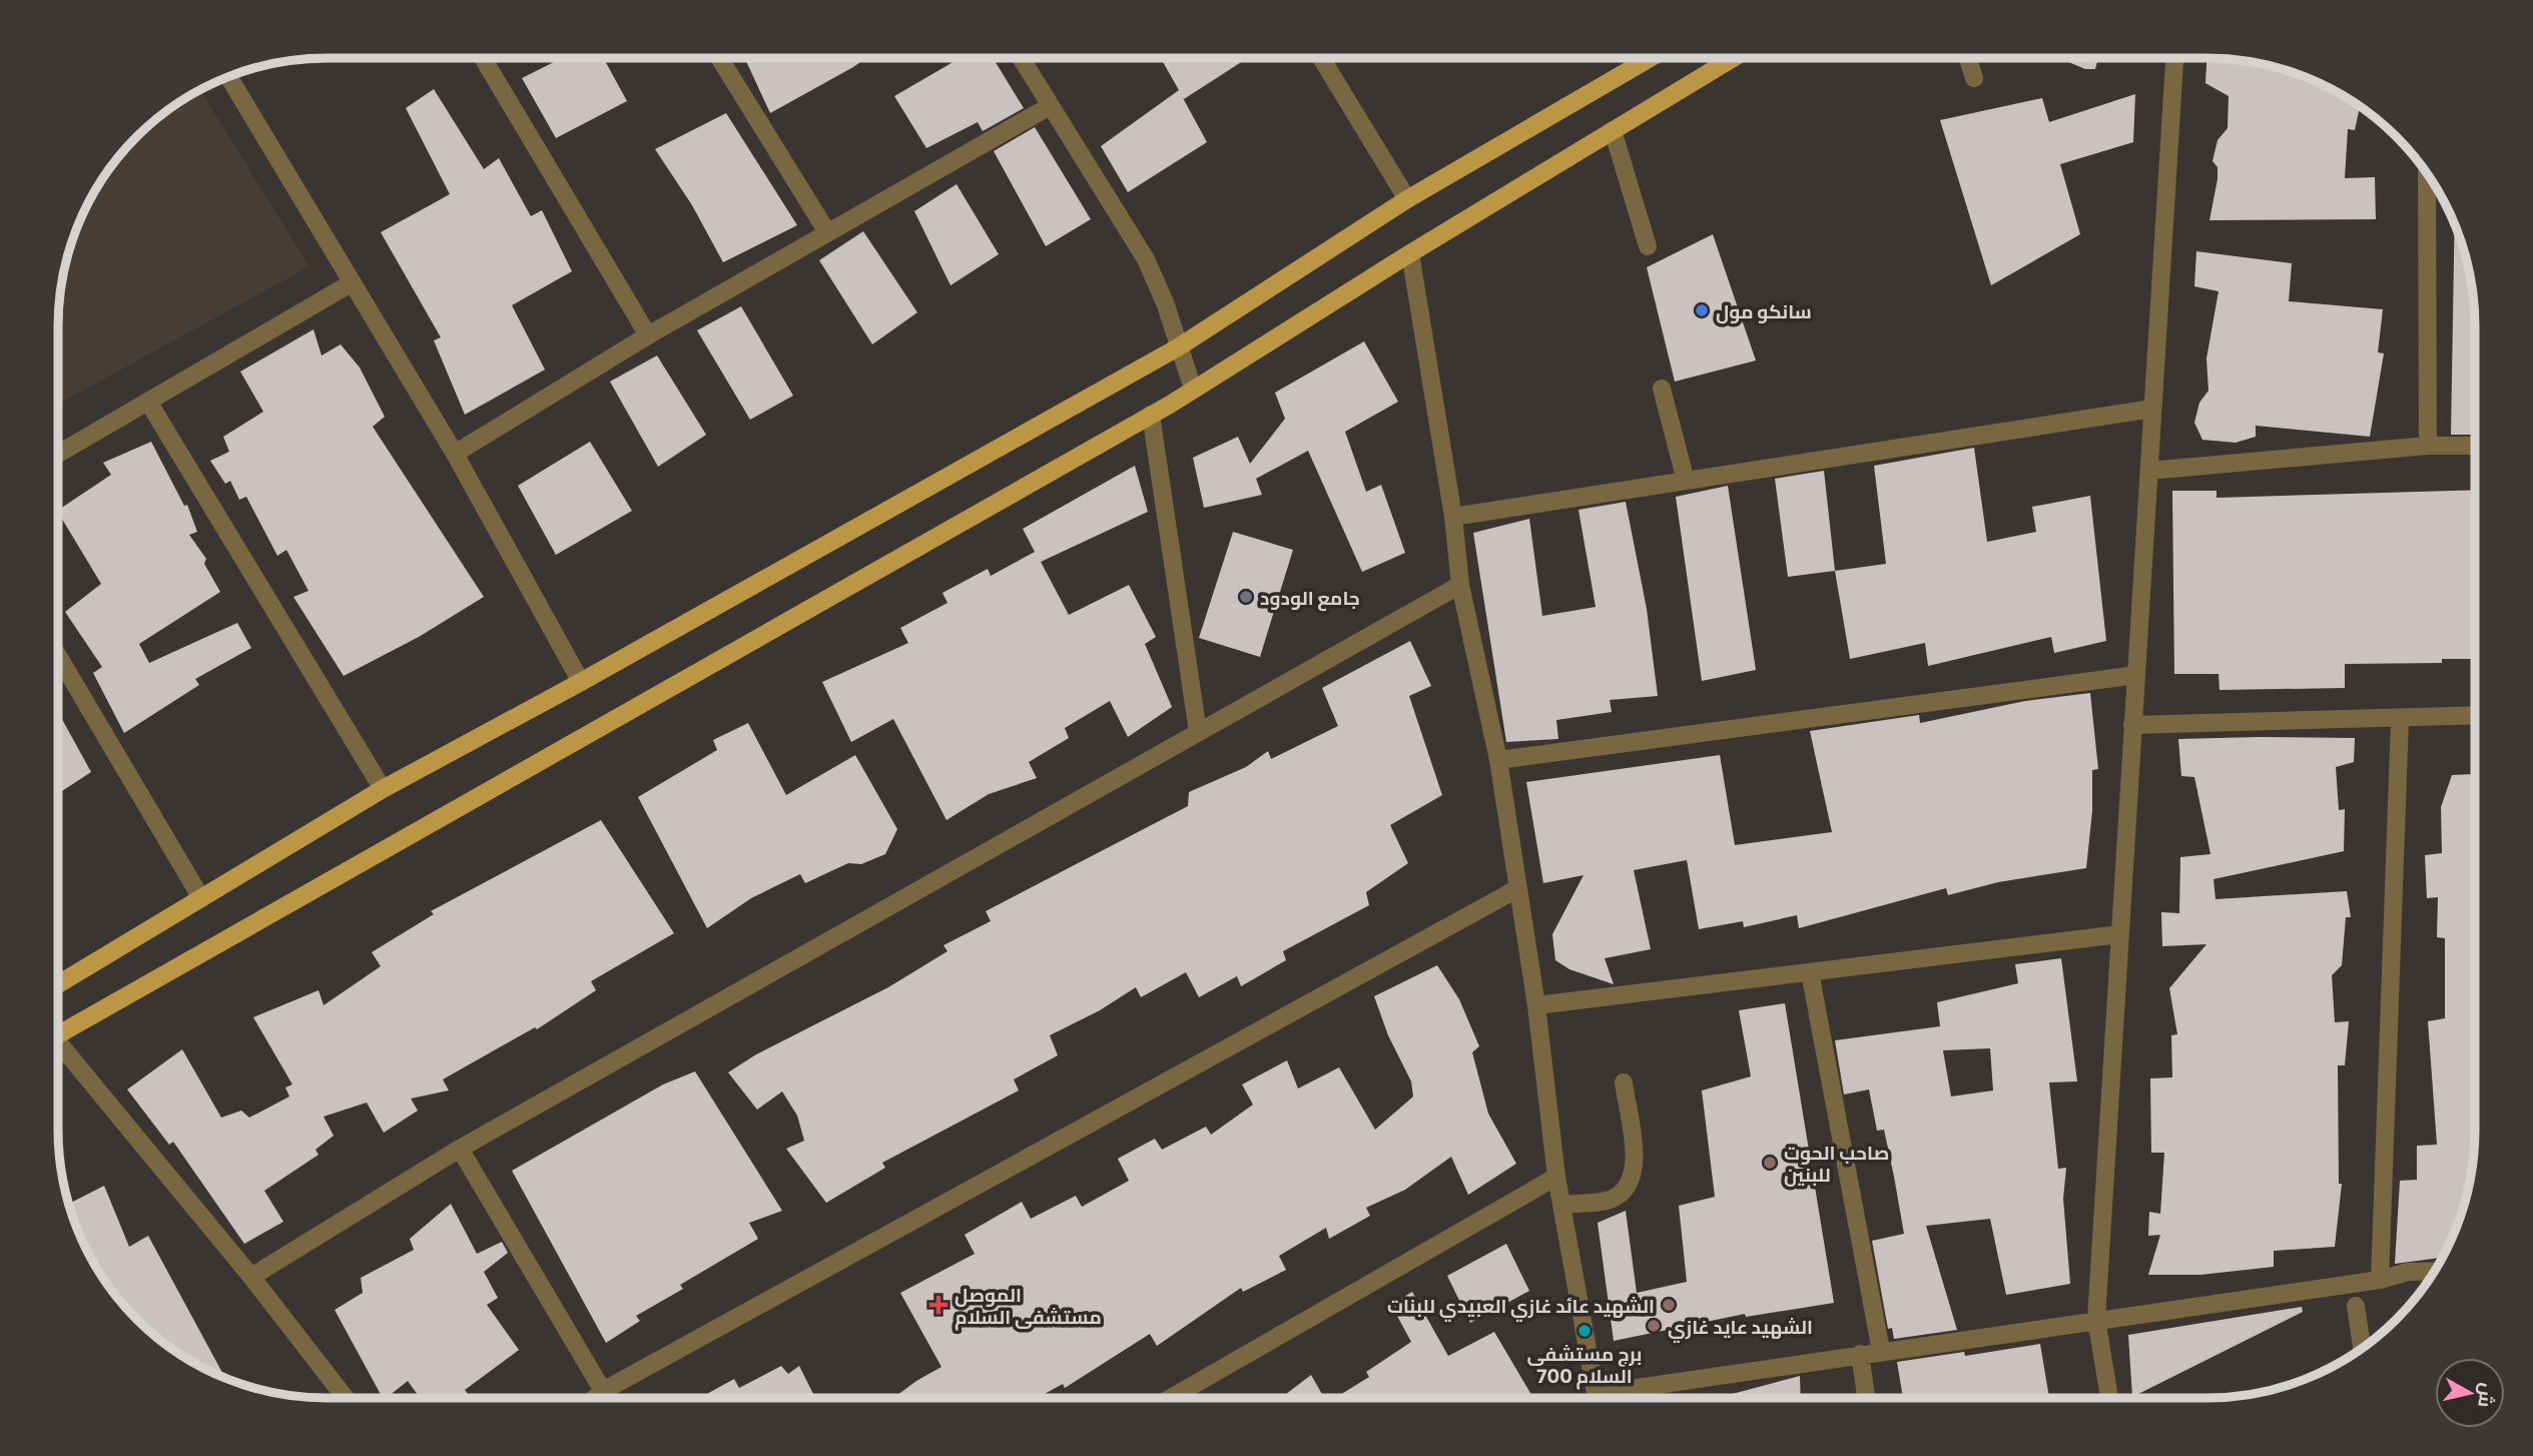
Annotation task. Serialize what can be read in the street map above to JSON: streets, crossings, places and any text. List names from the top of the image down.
{
  "places": {
    "other": [
      "سانكو مول",
      "جامع الودود",
      "صاحب الحوت للبنين",
      "الشهيد عائد غازي العبيدي للبنات",
      "الشهيد عايد غازي",
      "برج مستشفى السلام 700"
    ],
    "health": ["الموصل مستشفى السلام"]
  },
  "north": "right"
}
